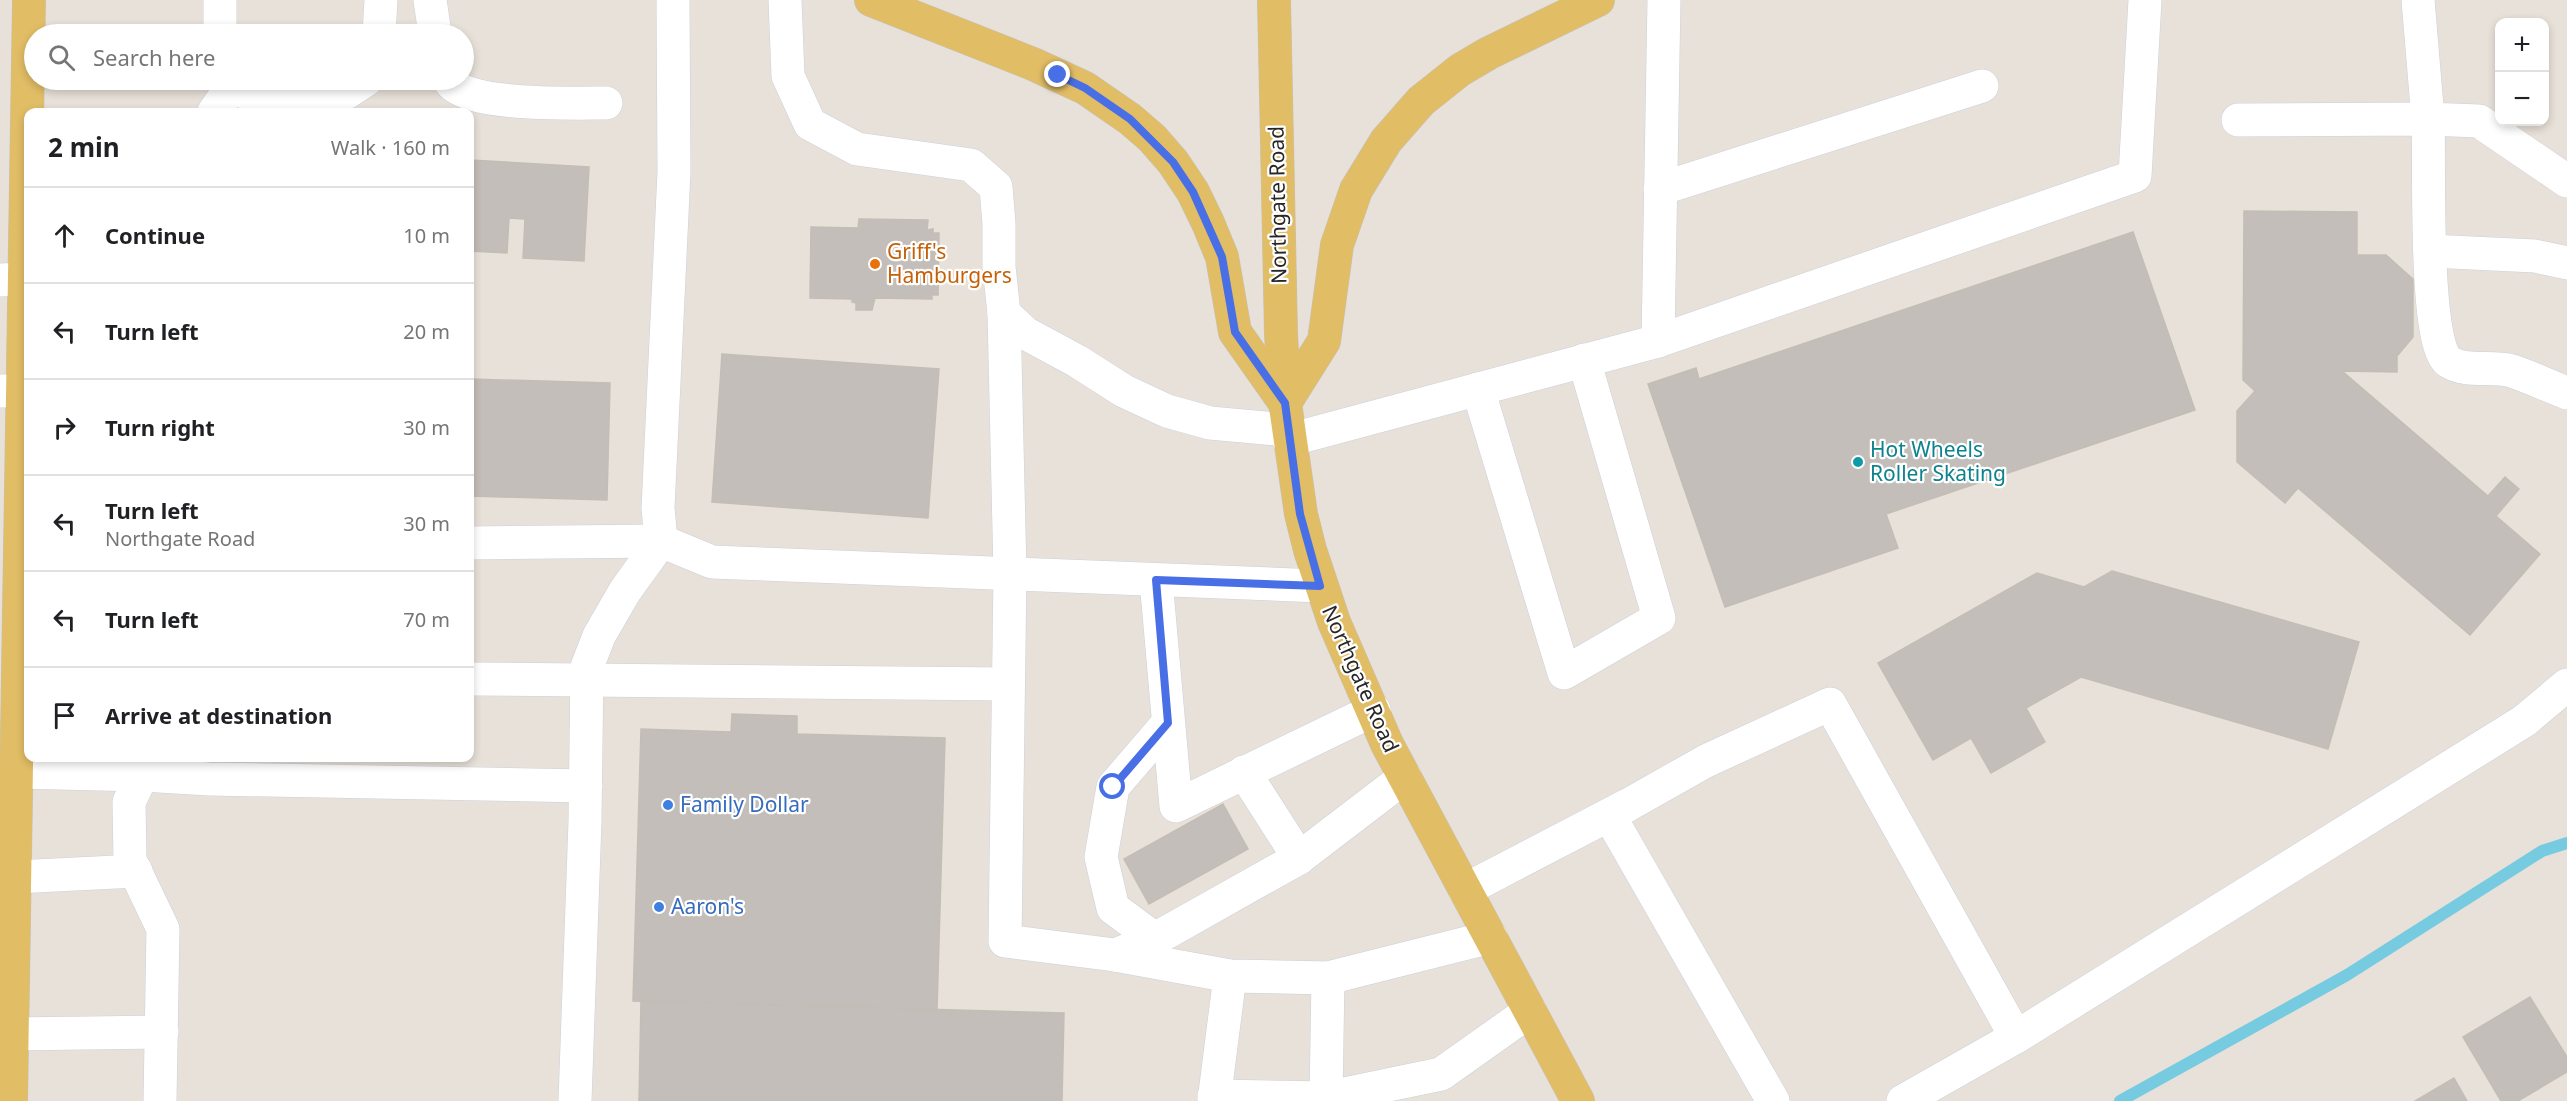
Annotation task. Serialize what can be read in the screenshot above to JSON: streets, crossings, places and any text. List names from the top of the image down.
{
  "streets": {
    "main road": ["Northgate Road"]
  },
  "places": [
    "Griff's Hamburgers",
    "Hot Wheels Roller Skating",
    "Family Dollar",
    "Aaron's"
  ],
  "page": {
    "map_buttons": ["+", "−"],
    "search": "Search here",
    "heading": ["2 min", "Walk · 160 m"],
    "list": [
      ["Continue", "10 m"],
      ["Turn left", "20 m"],
      ["Turn right", "30 m"],
      ["Turn left", "Northgate Road", "30 m"],
      ["Turn left", "70 m"],
      "Arrive at destination"
    ]
  }
}
